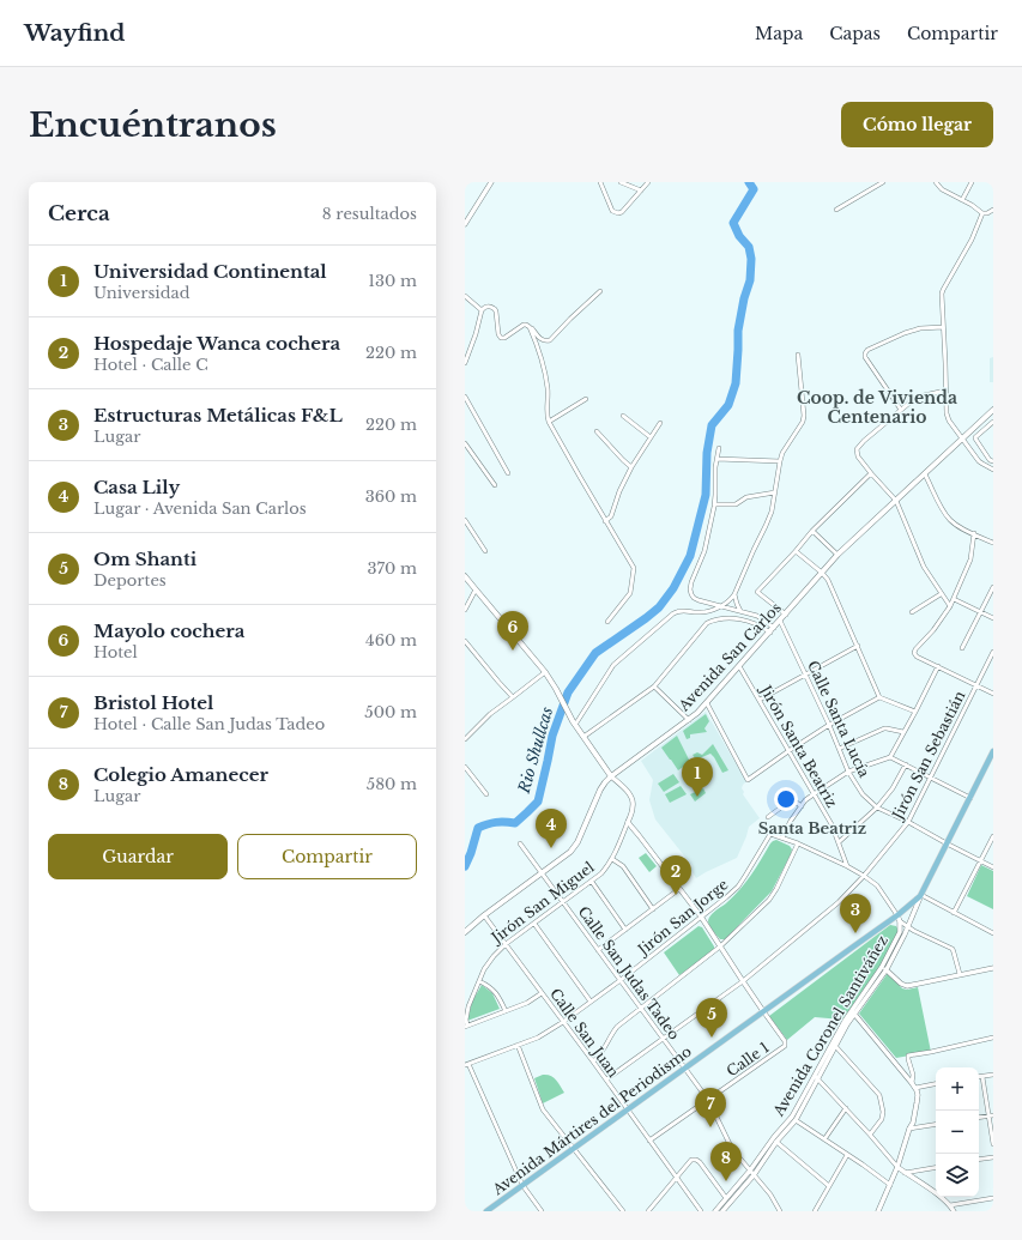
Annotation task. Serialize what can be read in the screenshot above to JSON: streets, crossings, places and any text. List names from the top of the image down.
{
  "streets": {
    "main road": ["Avenida San Carlos", "Avenida Mártires del Periodismo"],
    "street": [
      "Calle Santa Lucía",
      "Jirón Santa Beatriz",
      "Jirón San Sebastián",
      "Jirón San Miguel",
      "Jirón San Jorge",
      "Calle San Judas Tadeo",
      "Avenida Coronel Santiváñez",
      "Calle San Juan",
      "Calle 1"
    ]
  },
  "crossings": [
    ["Avenida San Carlos", "Calle Santa Lucía"],
    ["Avenida San Carlos", "Jirón Santa Beatriz"],
    ["Avenida San Carlos", "Jirón San Miguel"],
    ["Avenida San Carlos", "Calle San Judas Tadeo"],
    ["Avenida San Carlos", "Calle San Juan"],
    ["Calle Santa Lucía", "Jirón San Sebastián"],
    ["Calle Santa Lucía", "Avenida Mártires del Periodismo"],
    ["Jirón San Sebastián", "Calle San Judas Tadeo"],
    ["Jirón San Sebastián", "Calle San Juan"],
    ["Jirón San Miguel", "Calle San Judas Tadeo"],
    ["Jirón San Miguel", "Calle San Juan"],
    ["Jirón San Jorge", "Calle San Judas Tadeo"],
    ["Jirón San Jorge", "Calle San Juan"],
    ["Calle San Judas Tadeo", "Avenida Coronel Santiváñez"],
    ["Calle San Judas Tadeo", "Calle 1"],
    ["Calle San Judas Tadeo", "Avenida Mártires del Periodismo"],
    ["Avenida Coronel Santiváñez", "Avenida Mártires del Periodismo"],
    ["Calle San Juan", "Calle 1"],
    ["Calle San Juan", "Avenida Mártires del Periodismo"],
    ["Calle 1", "Avenida Mártires del Periodismo"]
  ],
  "districts": ["Coop. de Vivienda Centenario", "Santa Beatriz"],
  "water": ["Rio Shullcas"],
  "page": {
    "header": "Wayfind",
    "nav": ["Mapa", "Capas", "Compartir"],
    "buttons": [
      "Cómo llegar",
      ["Guardar", "Compartir"]
    ],
    "title": "Encuéntranos",
    "heading": ["Cerca", "8 resultados"],
    "list": [
      {
        "mark": "1",
        "name": "Universidad Continental",
        "note": "Universidad",
        "value": "130 m"
      },
      {
        "mark": "2",
        "name": "Hospedaje Wanca cochera",
        "note": "Hotel · Calle C",
        "value": "220 m"
      },
      {
        "mark": "3",
        "name": "Estructuras Metálicas F&L",
        "note": "Lugar",
        "value": "220 m"
      },
      {
        "mark": "4",
        "name": "Casa Lily",
        "note": "Lugar · Avenida San Carlos",
        "value": "360 m"
      },
      {
        "mark": "5",
        "name": "Om Shanti",
        "note": "Deportes",
        "value": "370 m"
      },
      {
        "mark": "6",
        "name": "Mayolo cochera",
        "note": "Hotel",
        "value": "460 m"
      },
      {
        "mark": "7",
        "name": "Bristol Hotel",
        "note": "Hotel · Calle San Judas Tadeo",
        "value": "500 m"
      },
      {
        "mark": "8",
        "name": "Colegio Amanecer",
        "note": "Lugar",
        "value": "580 m"
      }
    ],
    "pins": [
      "6",
      "1",
      "4",
      "2",
      "3",
      "5",
      "7",
      "8"
    ],
    "map_buttons": ["+", "−"]
  }
}
